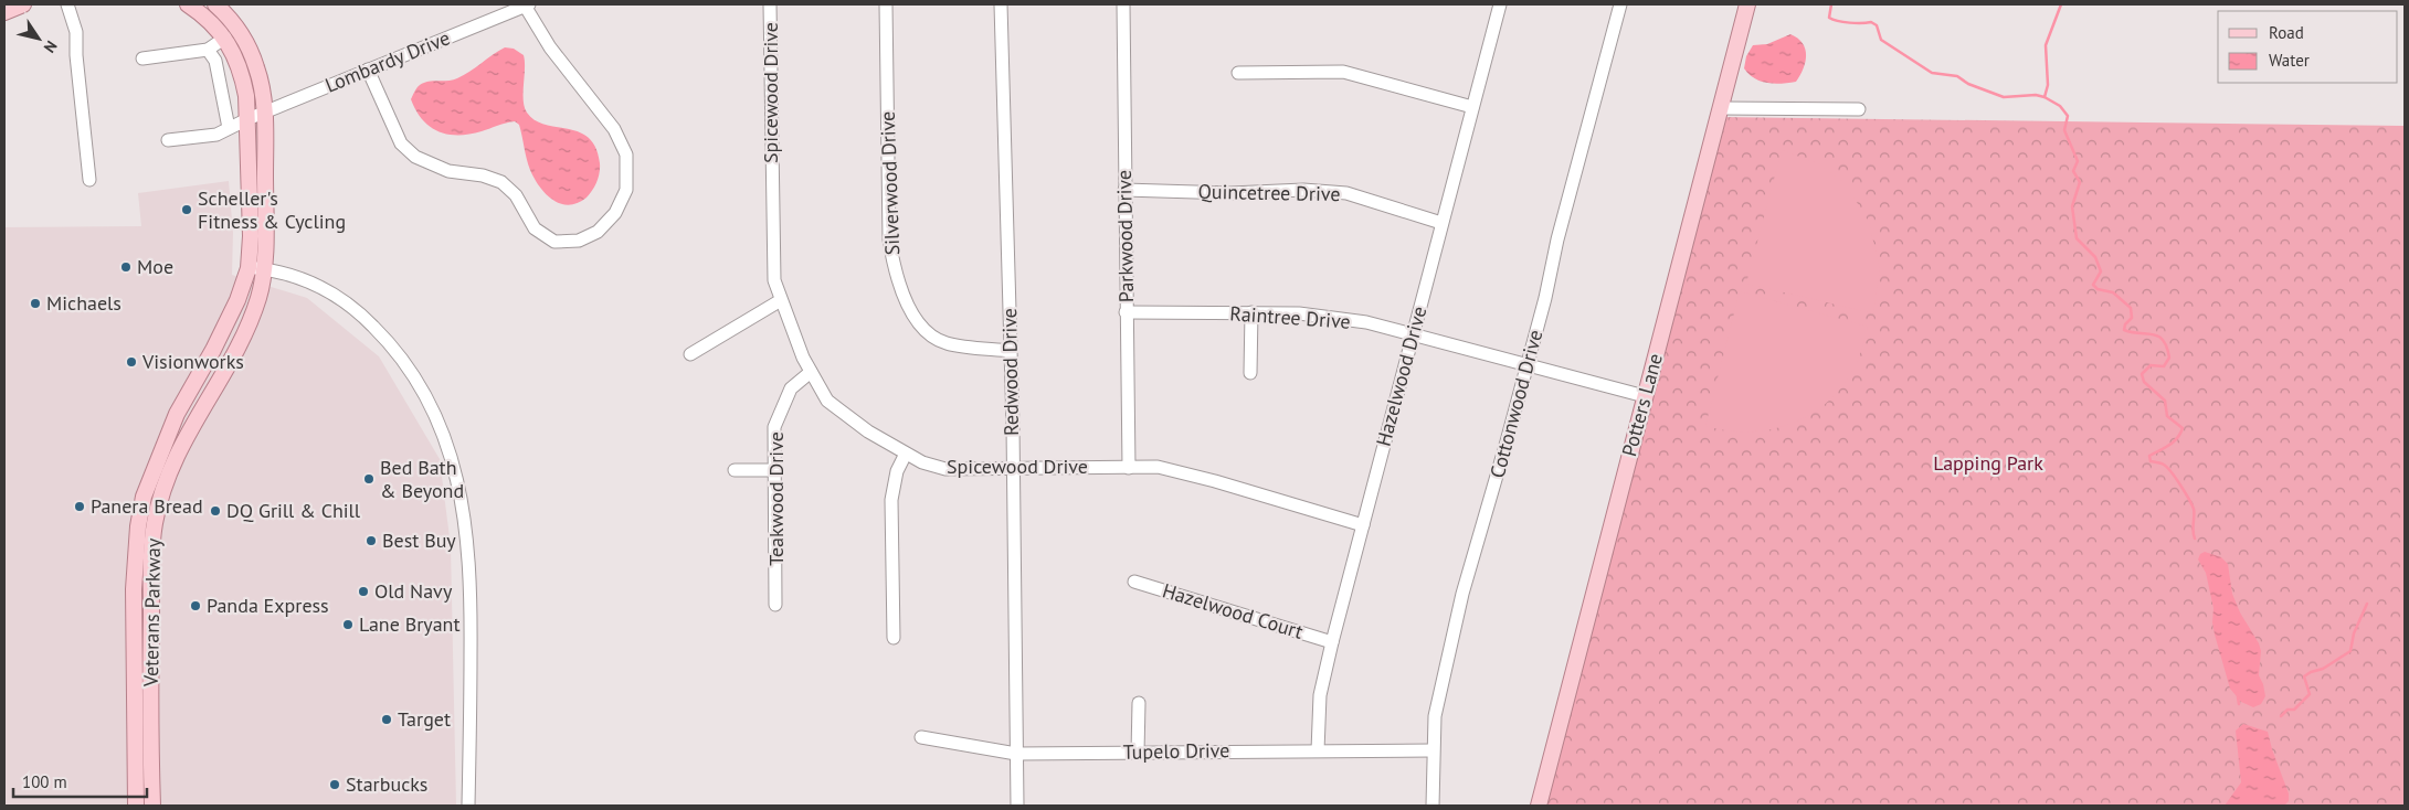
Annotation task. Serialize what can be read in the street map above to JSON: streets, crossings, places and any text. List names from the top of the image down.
{
  "streets": {
    "main road": ["Potters Lane", "Veterans Parkway"],
    "street": [
      "Lombardy Drive",
      "Spicewood Drive",
      "Silverwood Drive",
      "Quincetree Drive",
      "Parkwood Drive",
      "Raintree Drive",
      "Redwood Drive",
      "Hazelwood Drive",
      "Cottonwood Drive",
      "Teakwood Drive",
      "Hazelwood Court",
      "Tupelo Drive"
    ]
  },
  "crossings": [
    ["Lombardy Drive", "Veterans Parkway"],
    ["Spicewood Drive", "Parkwood Drive"],
    ["Spicewood Drive", "Redwood Drive"],
    ["Spicewood Drive", "Hazelwood Drive"],
    ["Spicewood Drive", "Teakwood Drive"],
    ["Silverwood Drive", "Redwood Drive"],
    ["Quincetree Drive", "Parkwood Drive"],
    ["Quincetree Drive", "Hazelwood Drive"],
    ["Parkwood Drive", "Raintree Drive"],
    ["Raintree Drive", "Hazelwood Drive"],
    ["Raintree Drive", "Cottonwood Drive"],
    ["Raintree Drive", "Potters Lane"],
    ["Redwood Drive", "Tupelo Drive"],
    ["Hazelwood Drive", "Hazelwood Court"],
    ["Hazelwood Drive", "Tupelo Drive"],
    ["Cottonwood Drive", "Tupelo Drive"]
  ],
  "parks": ["Lapping Park"],
  "places": [
    "Scheller's Fitness & Cycling",
    "Moe",
    "Michaels",
    "Visionworks",
    "Bed Bath & Beyond",
    "Panera Bread",
    "DQ Grill & Chill",
    "Best Buy",
    "Old Navy",
    "Panda Express",
    "Lane Bryant",
    "Target",
    "Starbucks"
  ],
  "legend": ["Road", "Water"],
  "scale_bar": "100 m",
  "north": "bottom right"
}
